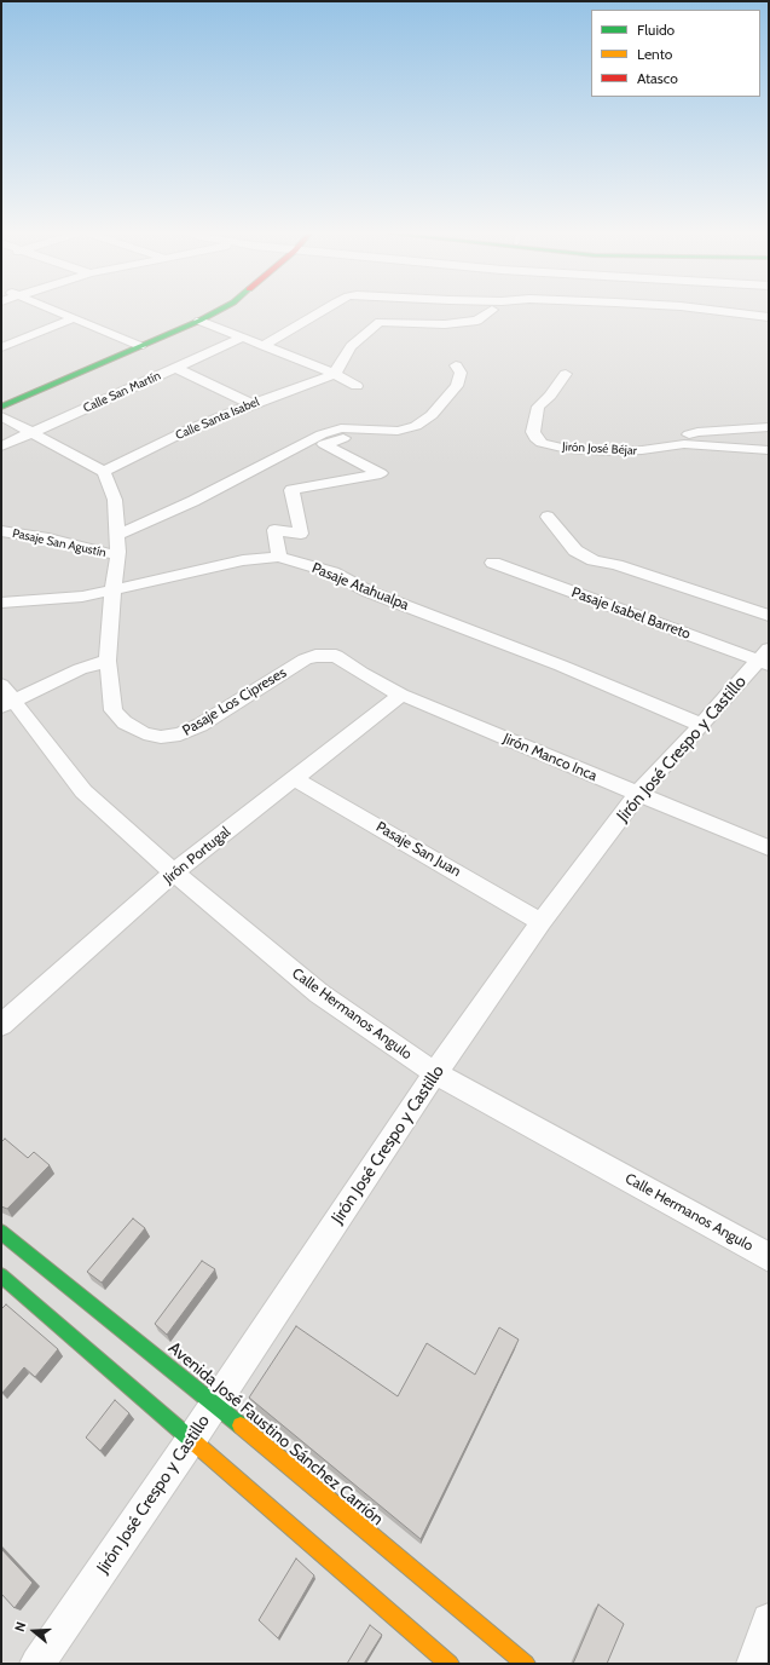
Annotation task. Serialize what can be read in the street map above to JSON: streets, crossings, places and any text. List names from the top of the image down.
{
  "streets": {
    "main road": ["Avenida José Faustino Sánchez Carrión"],
    "street": [
      "Calle San Martín",
      "Calle Santa Isabel",
      "Jirón José Béjar",
      "Pasaje San Agustín",
      "Pasaje Atahualpa",
      "Pasaje Isabel Barreto",
      "Pasaje Los Cipreses",
      "Jirón José Crespo y Castillo",
      "Jirón Manco Inca",
      "Pasaje San Juan",
      "Jirón Portugal",
      "Calle Hermanos Angulo"
    ]
  },
  "crossings": [
    ["Calle Santa Isabel", "Pasaje Los Cipreses"],
    ["Pasaje San Agustín", "Pasaje Los Cipreses"],
    ["Pasaje Atahualpa", "Pasaje Los Cipreses"],
    ["Pasaje Atahualpa", "Jirón José Crespo y Castillo"],
    ["Pasaje Isabel Barreto", "Jirón José Crespo y Castillo"],
    ["Pasaje Los Cipreses", "Jirón Manco Inca"],
    ["Jirón José Crespo y Castillo", "Jirón Manco Inca"],
    ["Jirón José Crespo y Castillo", "Pasaje San Juan"],
    ["Jirón José Crespo y Castillo", "Calle Hermanos Angulo"],
    ["Jirón José Crespo y Castillo", "Avenida José Faustino Sánchez Carrión"],
    ["Jirón Manco Inca", "Jirón Portugal"],
    ["Pasaje San Juan", "Jirón Portugal"],
    ["Jirón Portugal", "Calle Hermanos Angulo"]
  ],
  "legend": ["Fluido", "Lento", "Atasco"],
  "north": "left"
}
